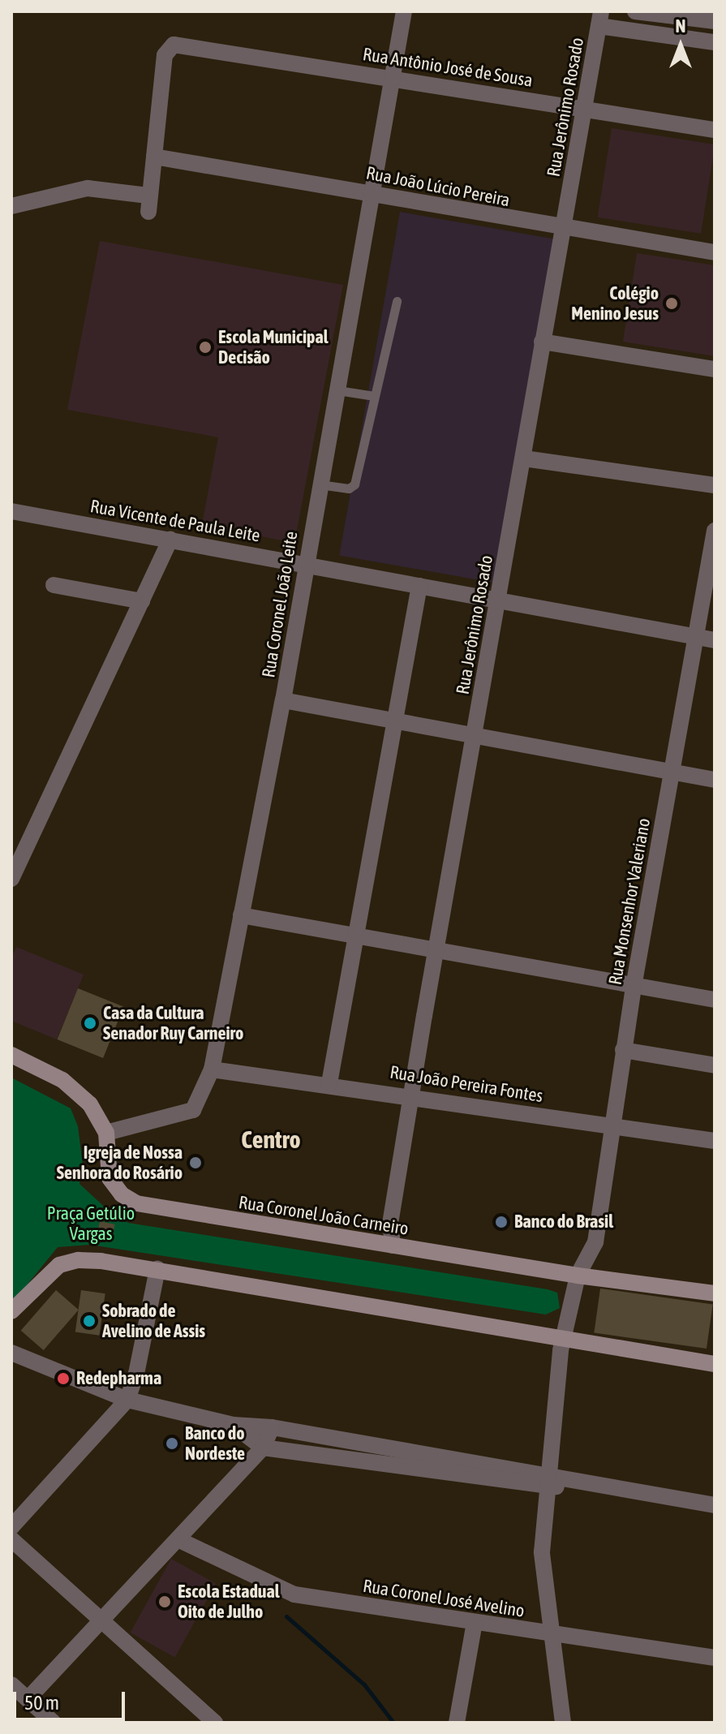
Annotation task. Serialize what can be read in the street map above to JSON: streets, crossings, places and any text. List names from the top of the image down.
{
  "streets": {
    "main road": ["Rua Coronel João Carneiro"],
    "street": [
      "Rua Antônio José de Sousa",
      "Rua Jerônimo Rosado",
      "Rua João Lúcio Pereira",
      "Rua Vicente de Paula Leite",
      "Rua Coronel João Leite",
      "Rua Monsenhor Valeriano",
      "Rua João Pereira Fontes",
      "Rua Coronel José Avelino"
    ]
  },
  "crossings": [
    ["Rua Antônio José de Sousa", "Rua Jerônimo Rosado"],
    ["Rua Antônio José de Sousa", "Rua João Lúcio Pereira"],
    ["Rua Antônio José de Sousa", "Rua Coronel João Leite"],
    ["Rua Jerônimo Rosado", "Rua João Lúcio Pereira"],
    ["Rua Jerônimo Rosado", "Rua Vicente de Paula Leite"],
    ["Rua Jerônimo Rosado", "Rua João Pereira Fontes"],
    ["Rua Jerônimo Rosado", "Rua Coronel João Carneiro"],
    ["Rua João Lúcio Pereira", "Rua Coronel João Leite"],
    ["Rua Vicente de Paula Leite", "Rua Coronel João Leite"],
    ["Rua Vicente de Paula Leite", "Rua Monsenhor Valeriano"],
    ["Rua Coronel João Leite", "Rua João Pereira Fontes"],
    ["Rua Coronel João Leite", "Rua Coronel João Carneiro"],
    ["Rua Monsenhor Valeriano", "Rua João Pereira Fontes"],
    ["Rua Monsenhor Valeriano", "Rua Coronel João Carneiro"],
    ["Rua Monsenhor Valeriano", "Rua Coronel José Avelino"]
  ],
  "districts": ["Centro"],
  "parks": ["Praça Getúlio Vargas"],
  "places": [
    "Colégio Menino Jesus",
    "Escola Municipal Decisão",
    "Casa da Cultura Senador Ruy Carneiro",
    "Igreja de Nossa Senhora do Rosário",
    "Banco do Brasil",
    "Sobrado de Avelino de Assis",
    "Redepharma",
    "Banco do Nordeste",
    "Escola Estadual Oito de Julho"
  ],
  "scale_bar": "50 m",
  "north": "top"
}
